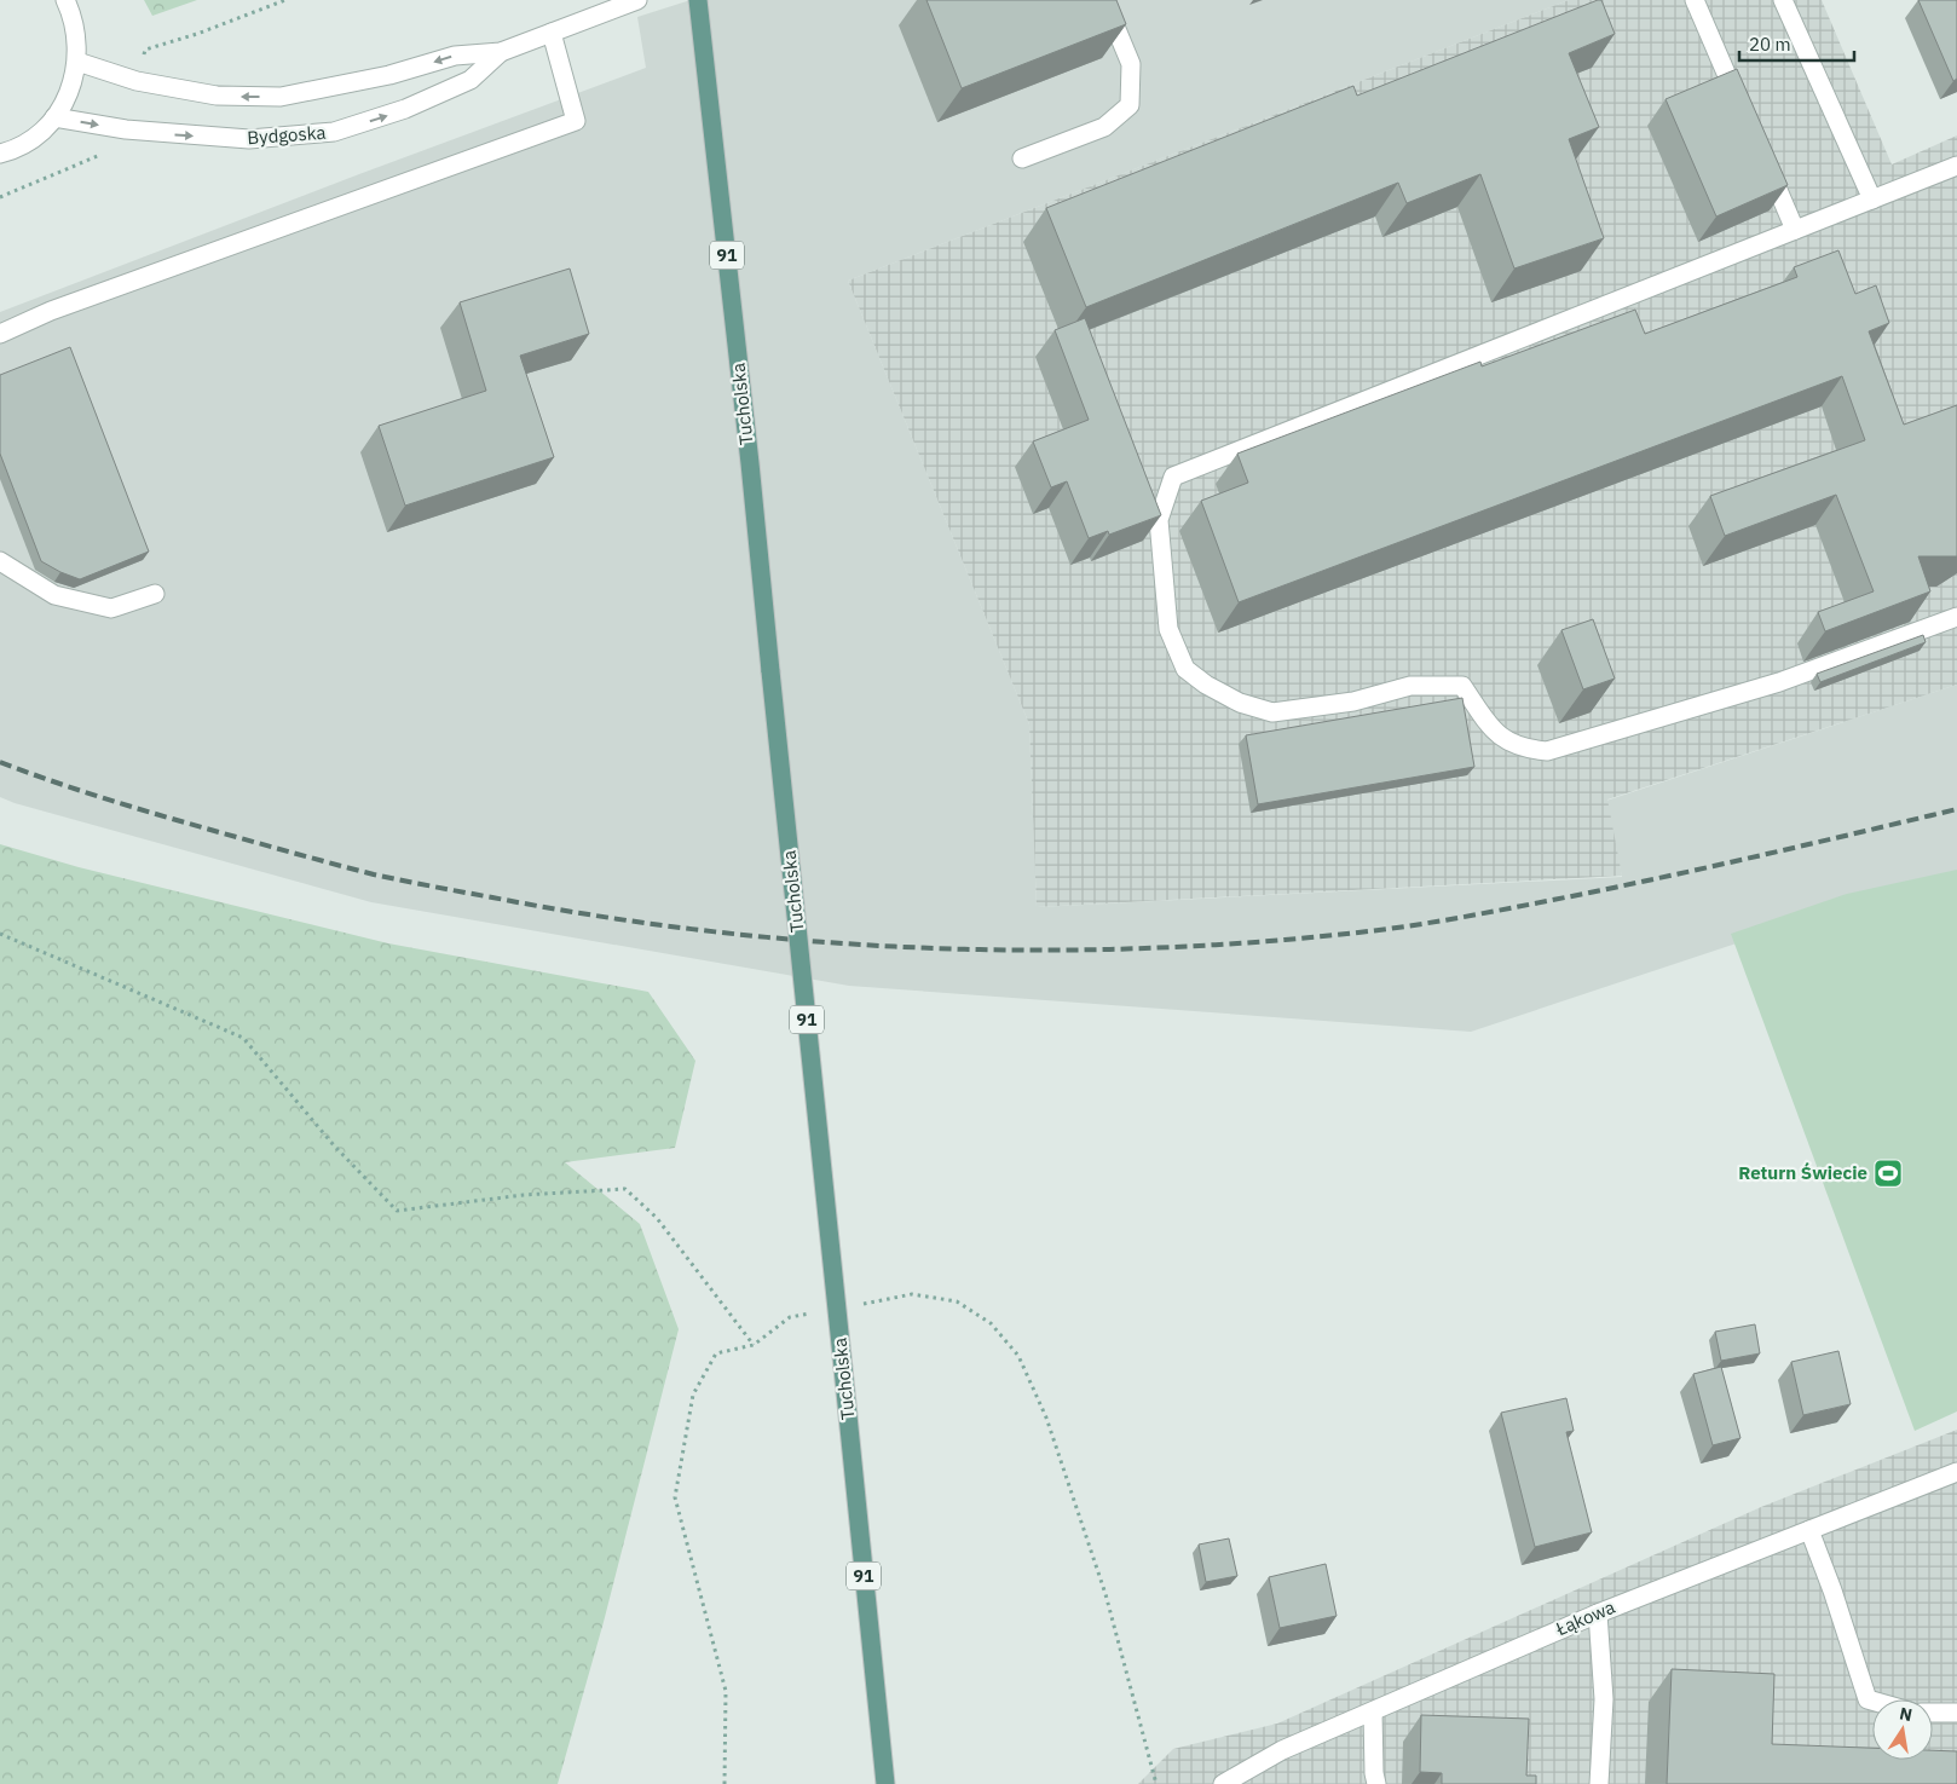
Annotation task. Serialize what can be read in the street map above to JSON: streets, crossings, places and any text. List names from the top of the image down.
{
  "streets": {
    "main road": ["91", "Tucholska"],
    "street": ["Bydgoska", "Łąkowa"]
  },
  "places": {
    "sports": ["Return Świecie"]
  },
  "scale_bar": "20 m",
  "north": "top"
}
